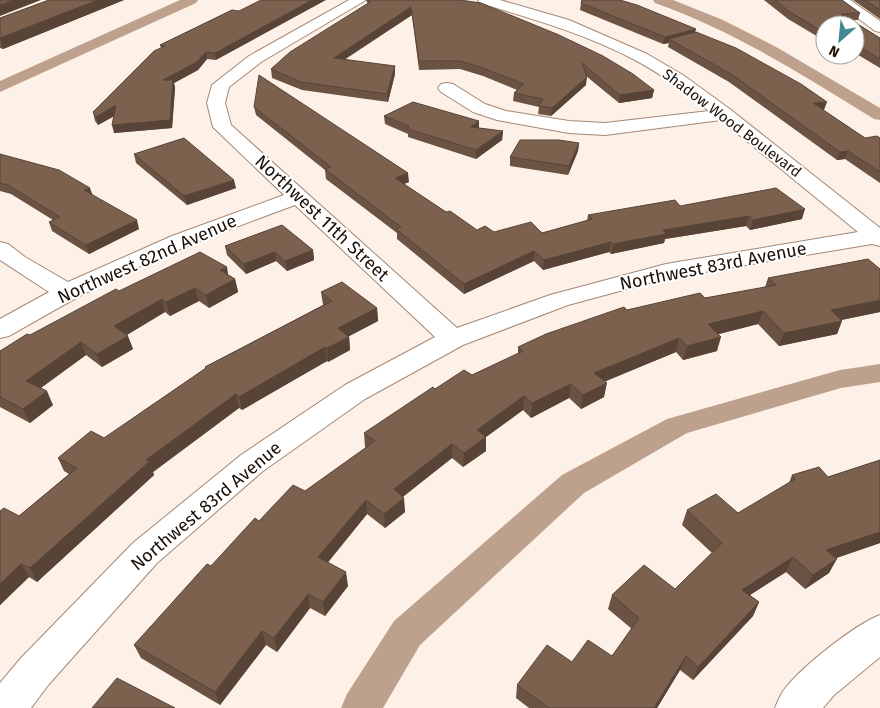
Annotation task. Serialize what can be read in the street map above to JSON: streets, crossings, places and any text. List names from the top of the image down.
{
  "streets": {
    "street": [
      "Shadow Wood Boulevard",
      "Northwest 11th Street",
      "Northwest 82nd Avenue",
      "Northwest 83rd Avenue"
    ]
  },
  "crossings": [
    ["Shadow Wood Boulevard", "Northwest 83rd Avenue"],
    ["Northwest 11th Street", "Northwest 82nd Avenue"],
    ["Northwest 11th Street", "Northwest 83rd Avenue"]
  ],
  "north": "bottom left"
}
